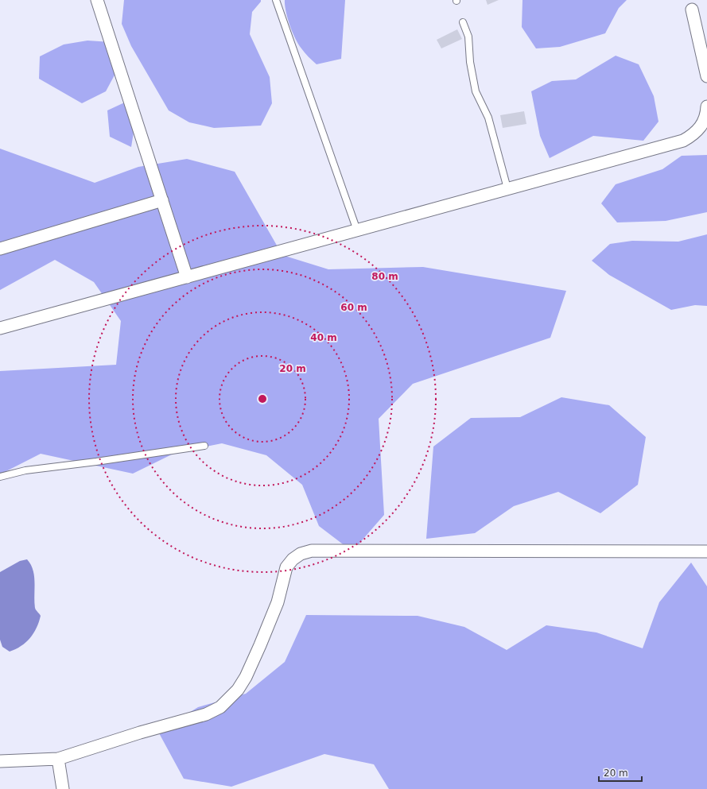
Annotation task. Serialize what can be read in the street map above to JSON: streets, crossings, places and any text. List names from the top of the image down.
{
  "scale_bar": "20 m",
  "rings": [
    "80 m",
    "60 m",
    "40 m",
    "20 m"
  ]
}
